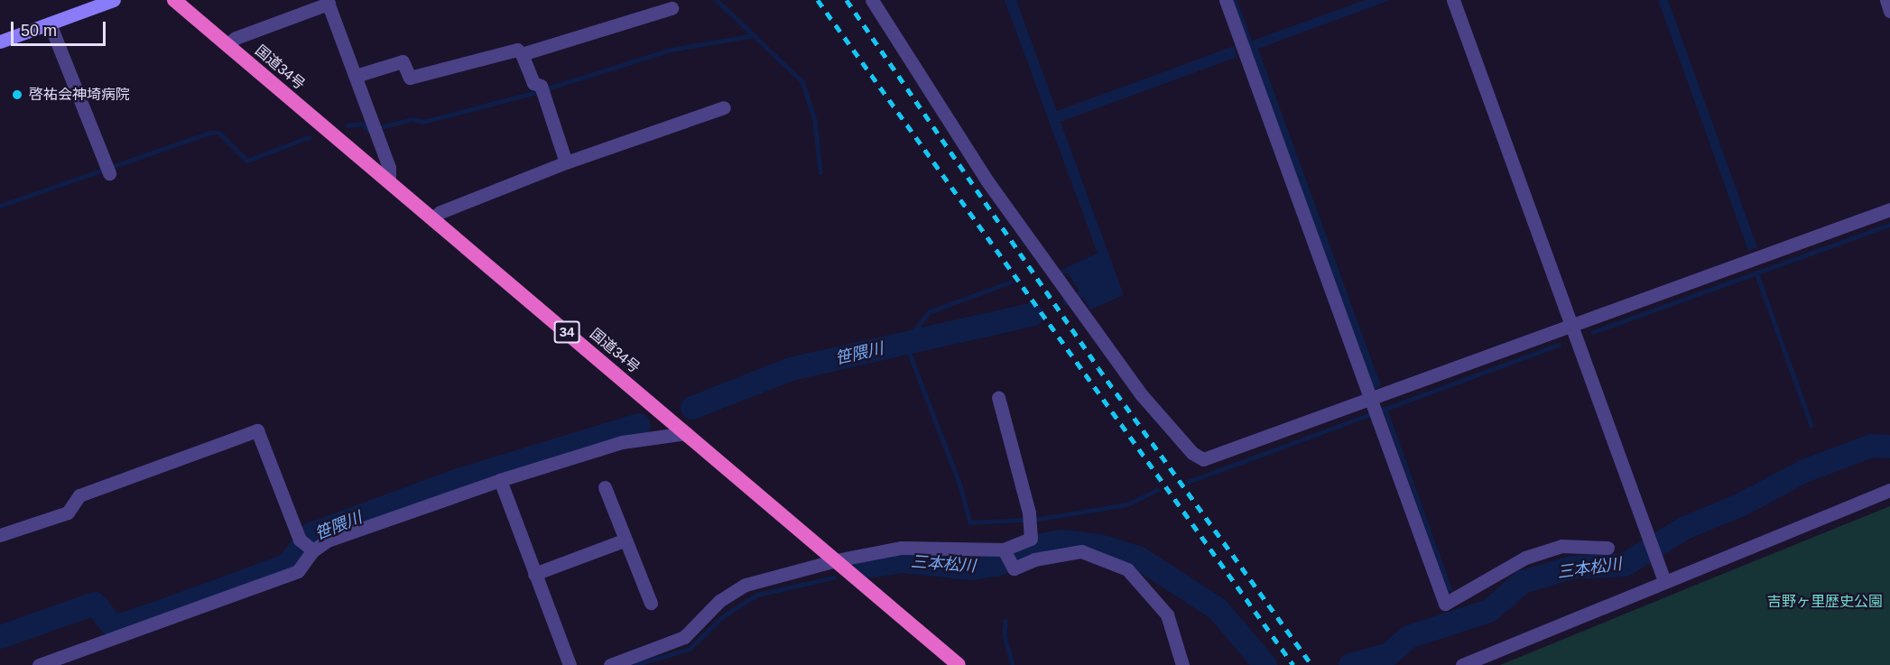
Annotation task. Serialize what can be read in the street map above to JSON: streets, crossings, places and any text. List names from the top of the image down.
{
  "streets": {
    "highway": ["国道34号", "34"]
  },
  "water": ["笹隈川", "三本松川"],
  "parks": ["吉野ヶ里歴史公園"],
  "places": ["啓祐会神埼病院"],
  "scale_bar": "50 m"
}
